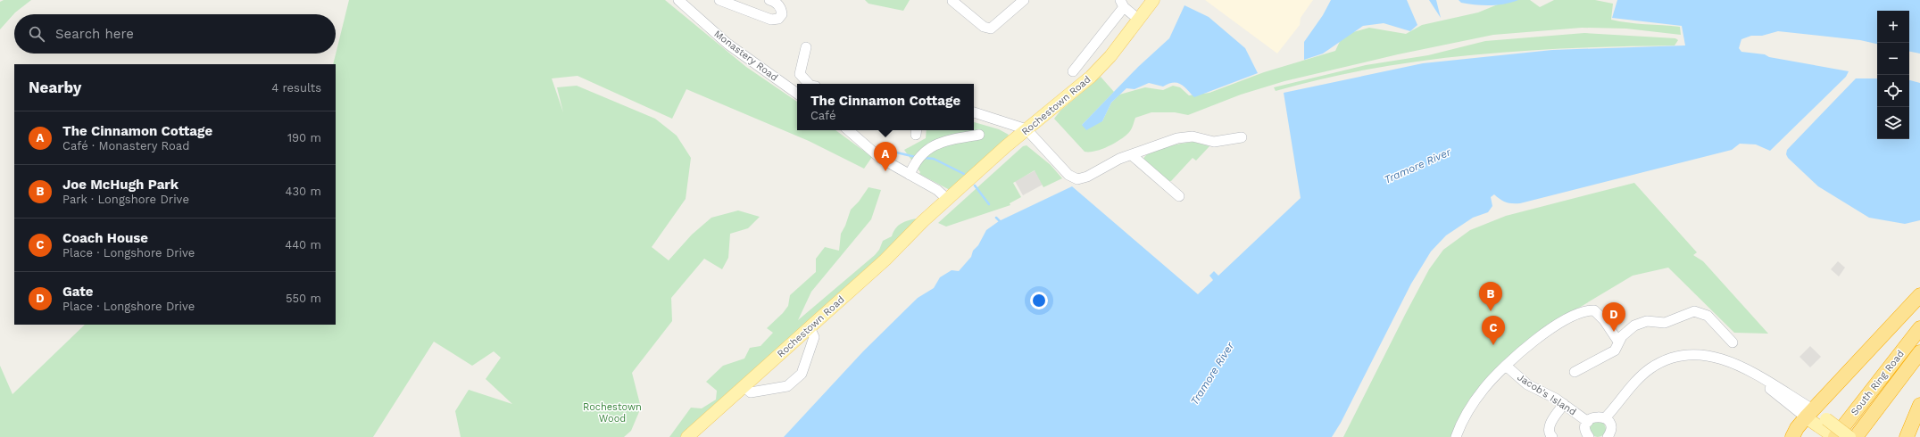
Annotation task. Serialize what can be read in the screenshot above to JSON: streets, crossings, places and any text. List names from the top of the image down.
{
  "streets": {
    "highway": ["South Ring Road"],
    "main road": ["Rochestown Road"],
    "street": ["Monastery Road", "Jacob's Island"]
  },
  "water": ["Tramore River"],
  "parks": ["Rochestown Wood"],
  "page": {
    "map_buttons": ["+", "−"],
    "search": "Search here",
    "heading": ["Nearby", "4 results"],
    "popup": ["The Cinnamon Cottage", "Café"],
    "list": [
      {
        "mark": "A",
        "name": "The Cinnamon Cottage",
        "note": "Café · Monastery Road",
        "value": "190 m"
      },
      {
        "mark": "B",
        "name": "Joe McHugh Park",
        "note": "Park · Longshore Drive",
        "value": "430 m"
      },
      {
        "mark": "C",
        "name": "Coach House",
        "note": "Place · Longshore Drive",
        "value": "440 m"
      },
      {
        "mark": "D",
        "name": "Gate",
        "note": "Place · Longshore Drive",
        "value": "550 m"
      }
    ],
    "pins": [
      "A",
      "B",
      "D",
      "C"
    ]
  }
}
